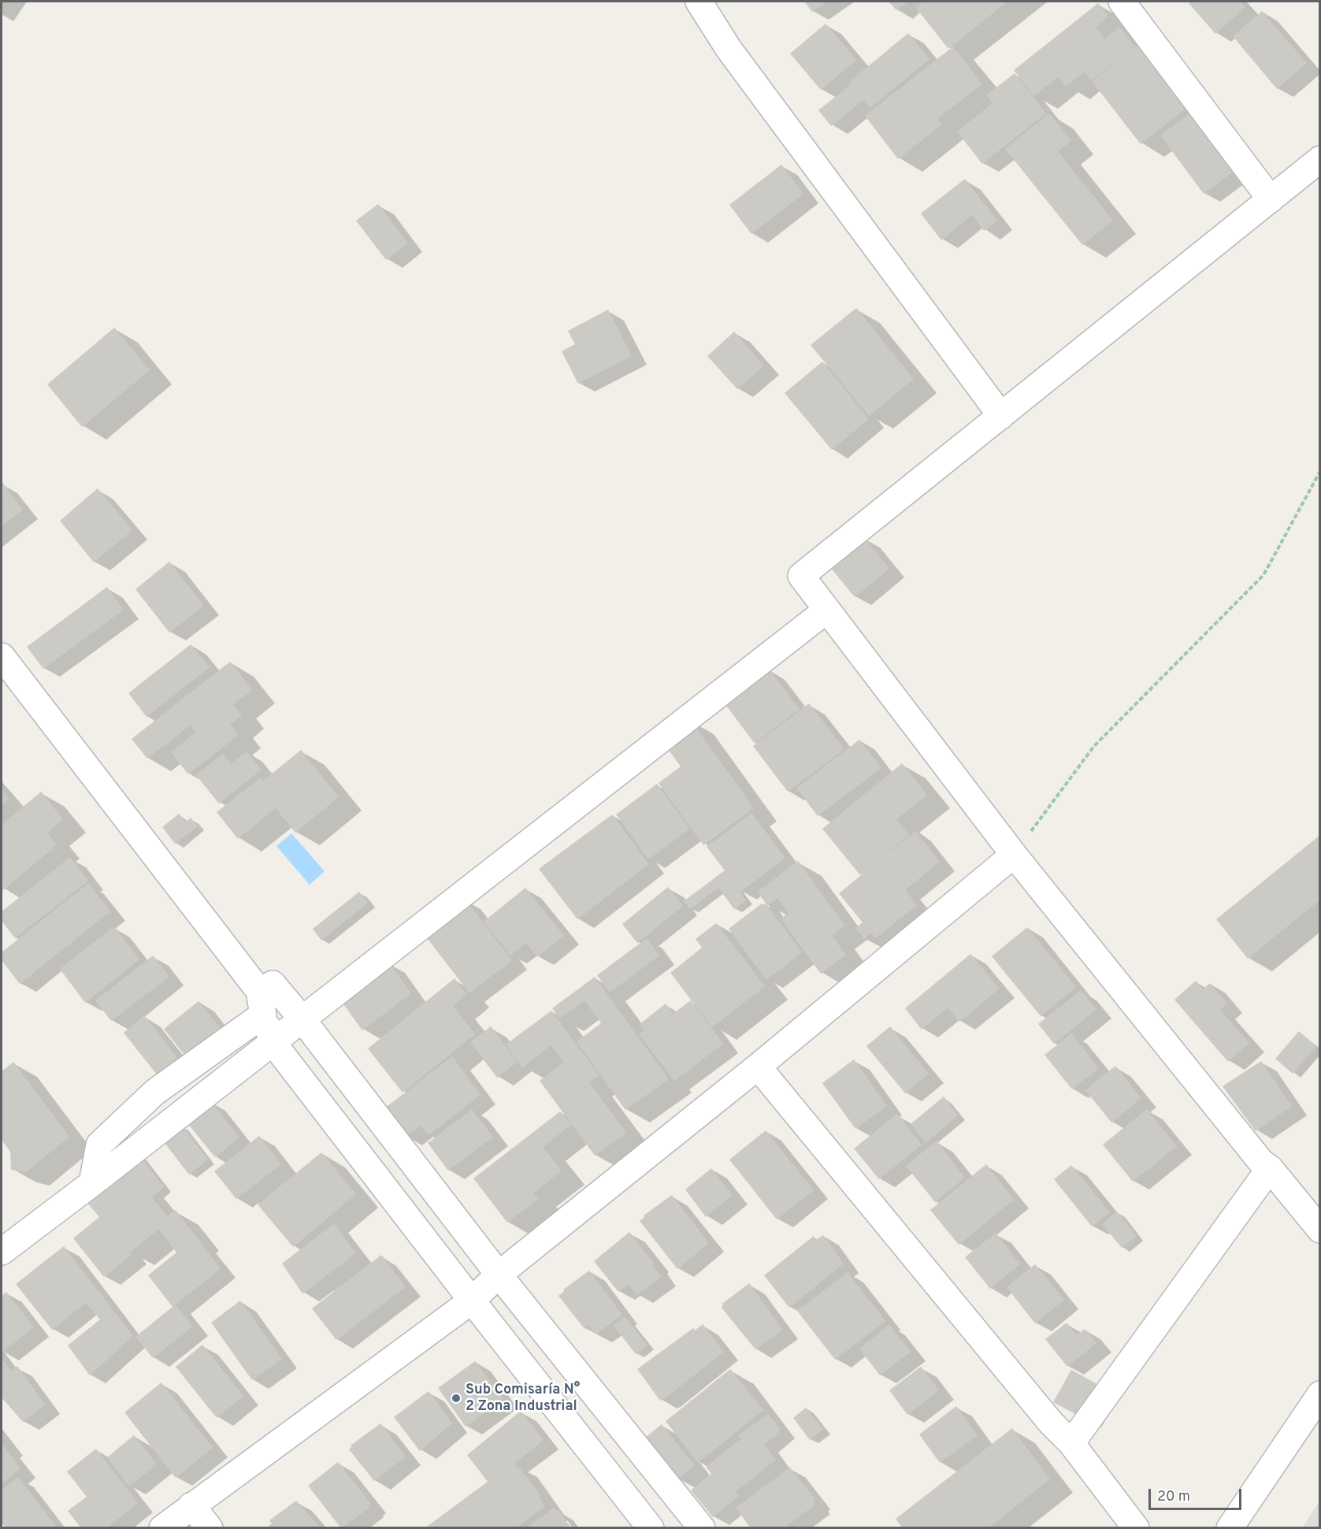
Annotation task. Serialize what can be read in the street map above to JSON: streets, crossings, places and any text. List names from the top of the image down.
{
  "places": ["Sub Comisaría N° 2 Zona Industrial"],
  "scale_bar": "20 m"
}
